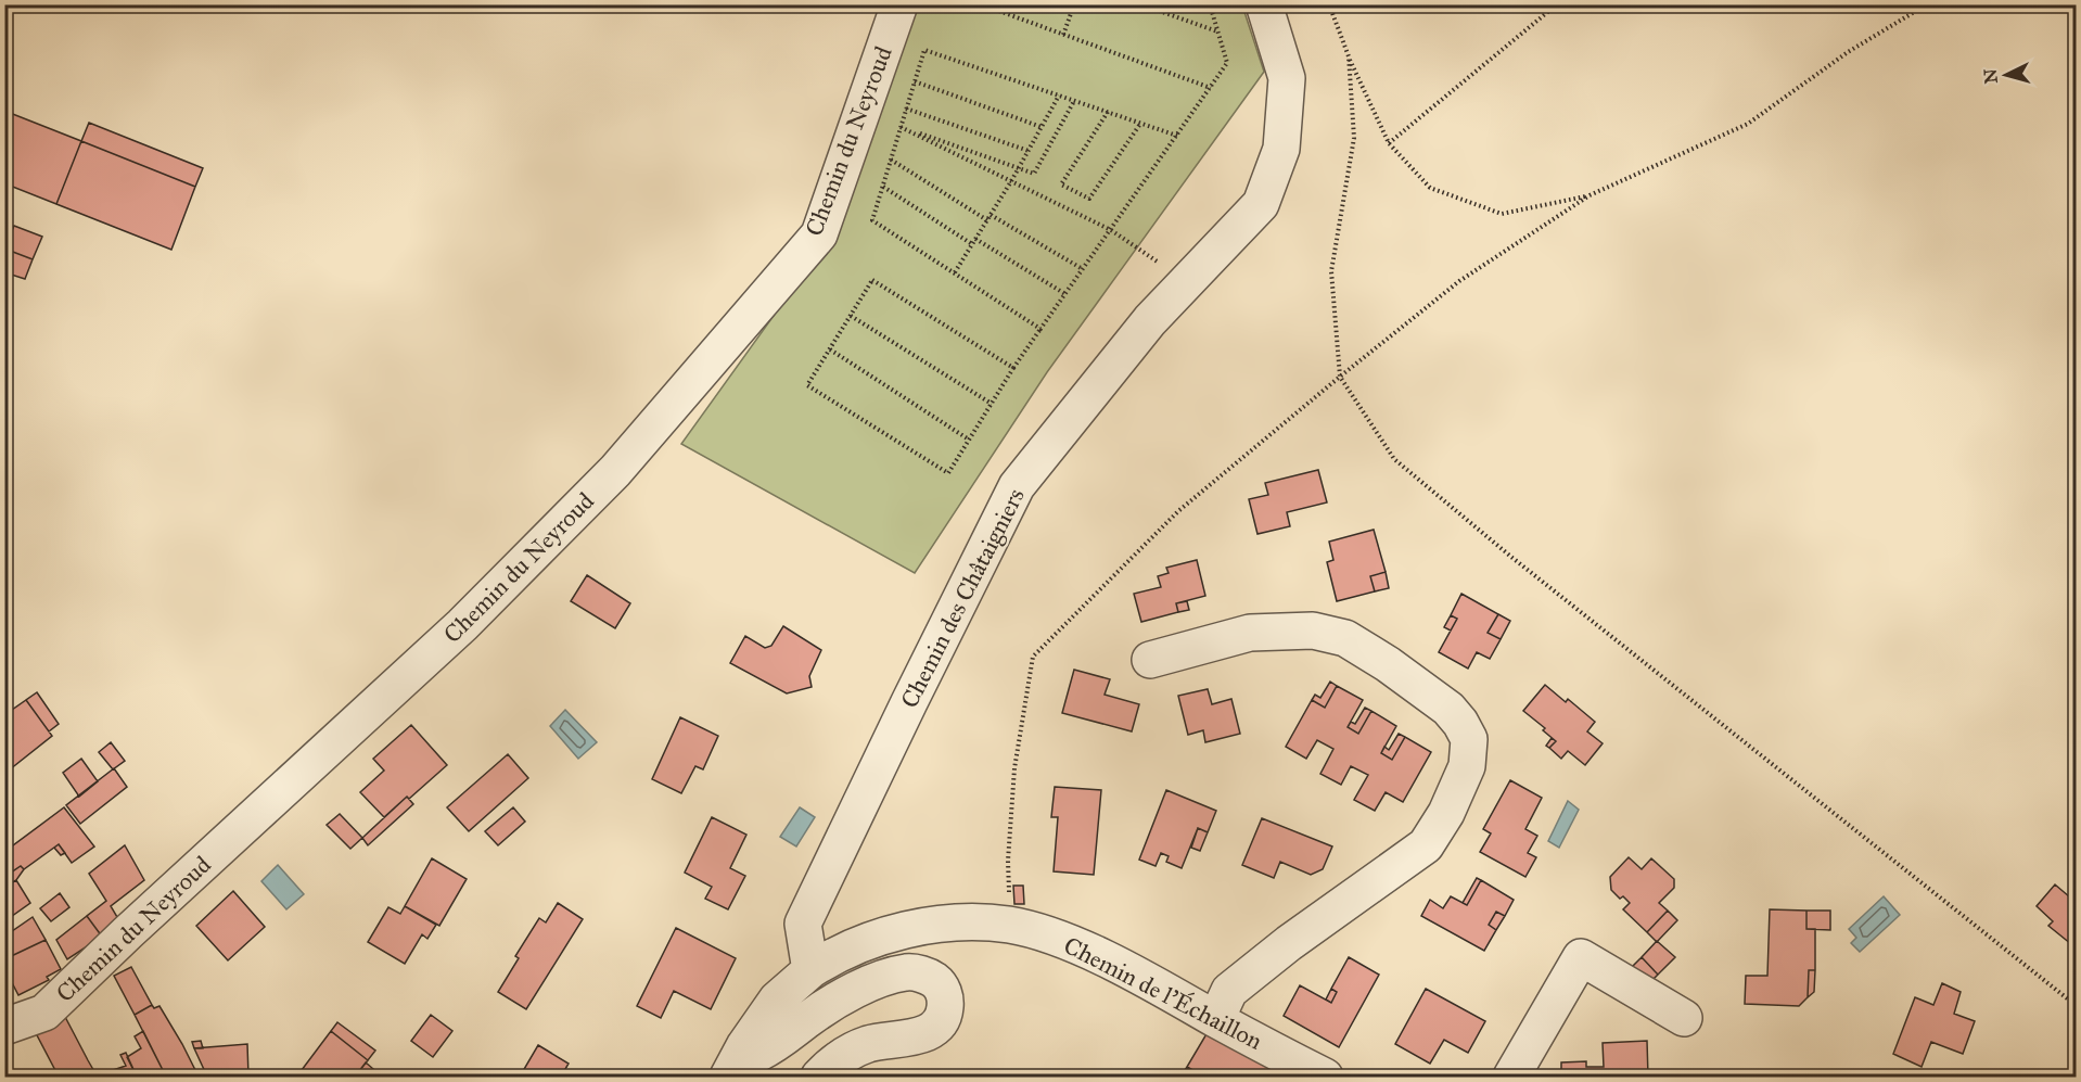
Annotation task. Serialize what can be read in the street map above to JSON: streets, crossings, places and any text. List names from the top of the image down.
{
  "streets": {
    "street": ["Chemin du Neyroud", "Chemin des Châtaigniers", "Chemin de l'Échaillon"]
  },
  "crossings": [
    ["Chemin des Châtaigniers", "Chemin de l'Échaillon"]
  ],
  "north": "left"
}
